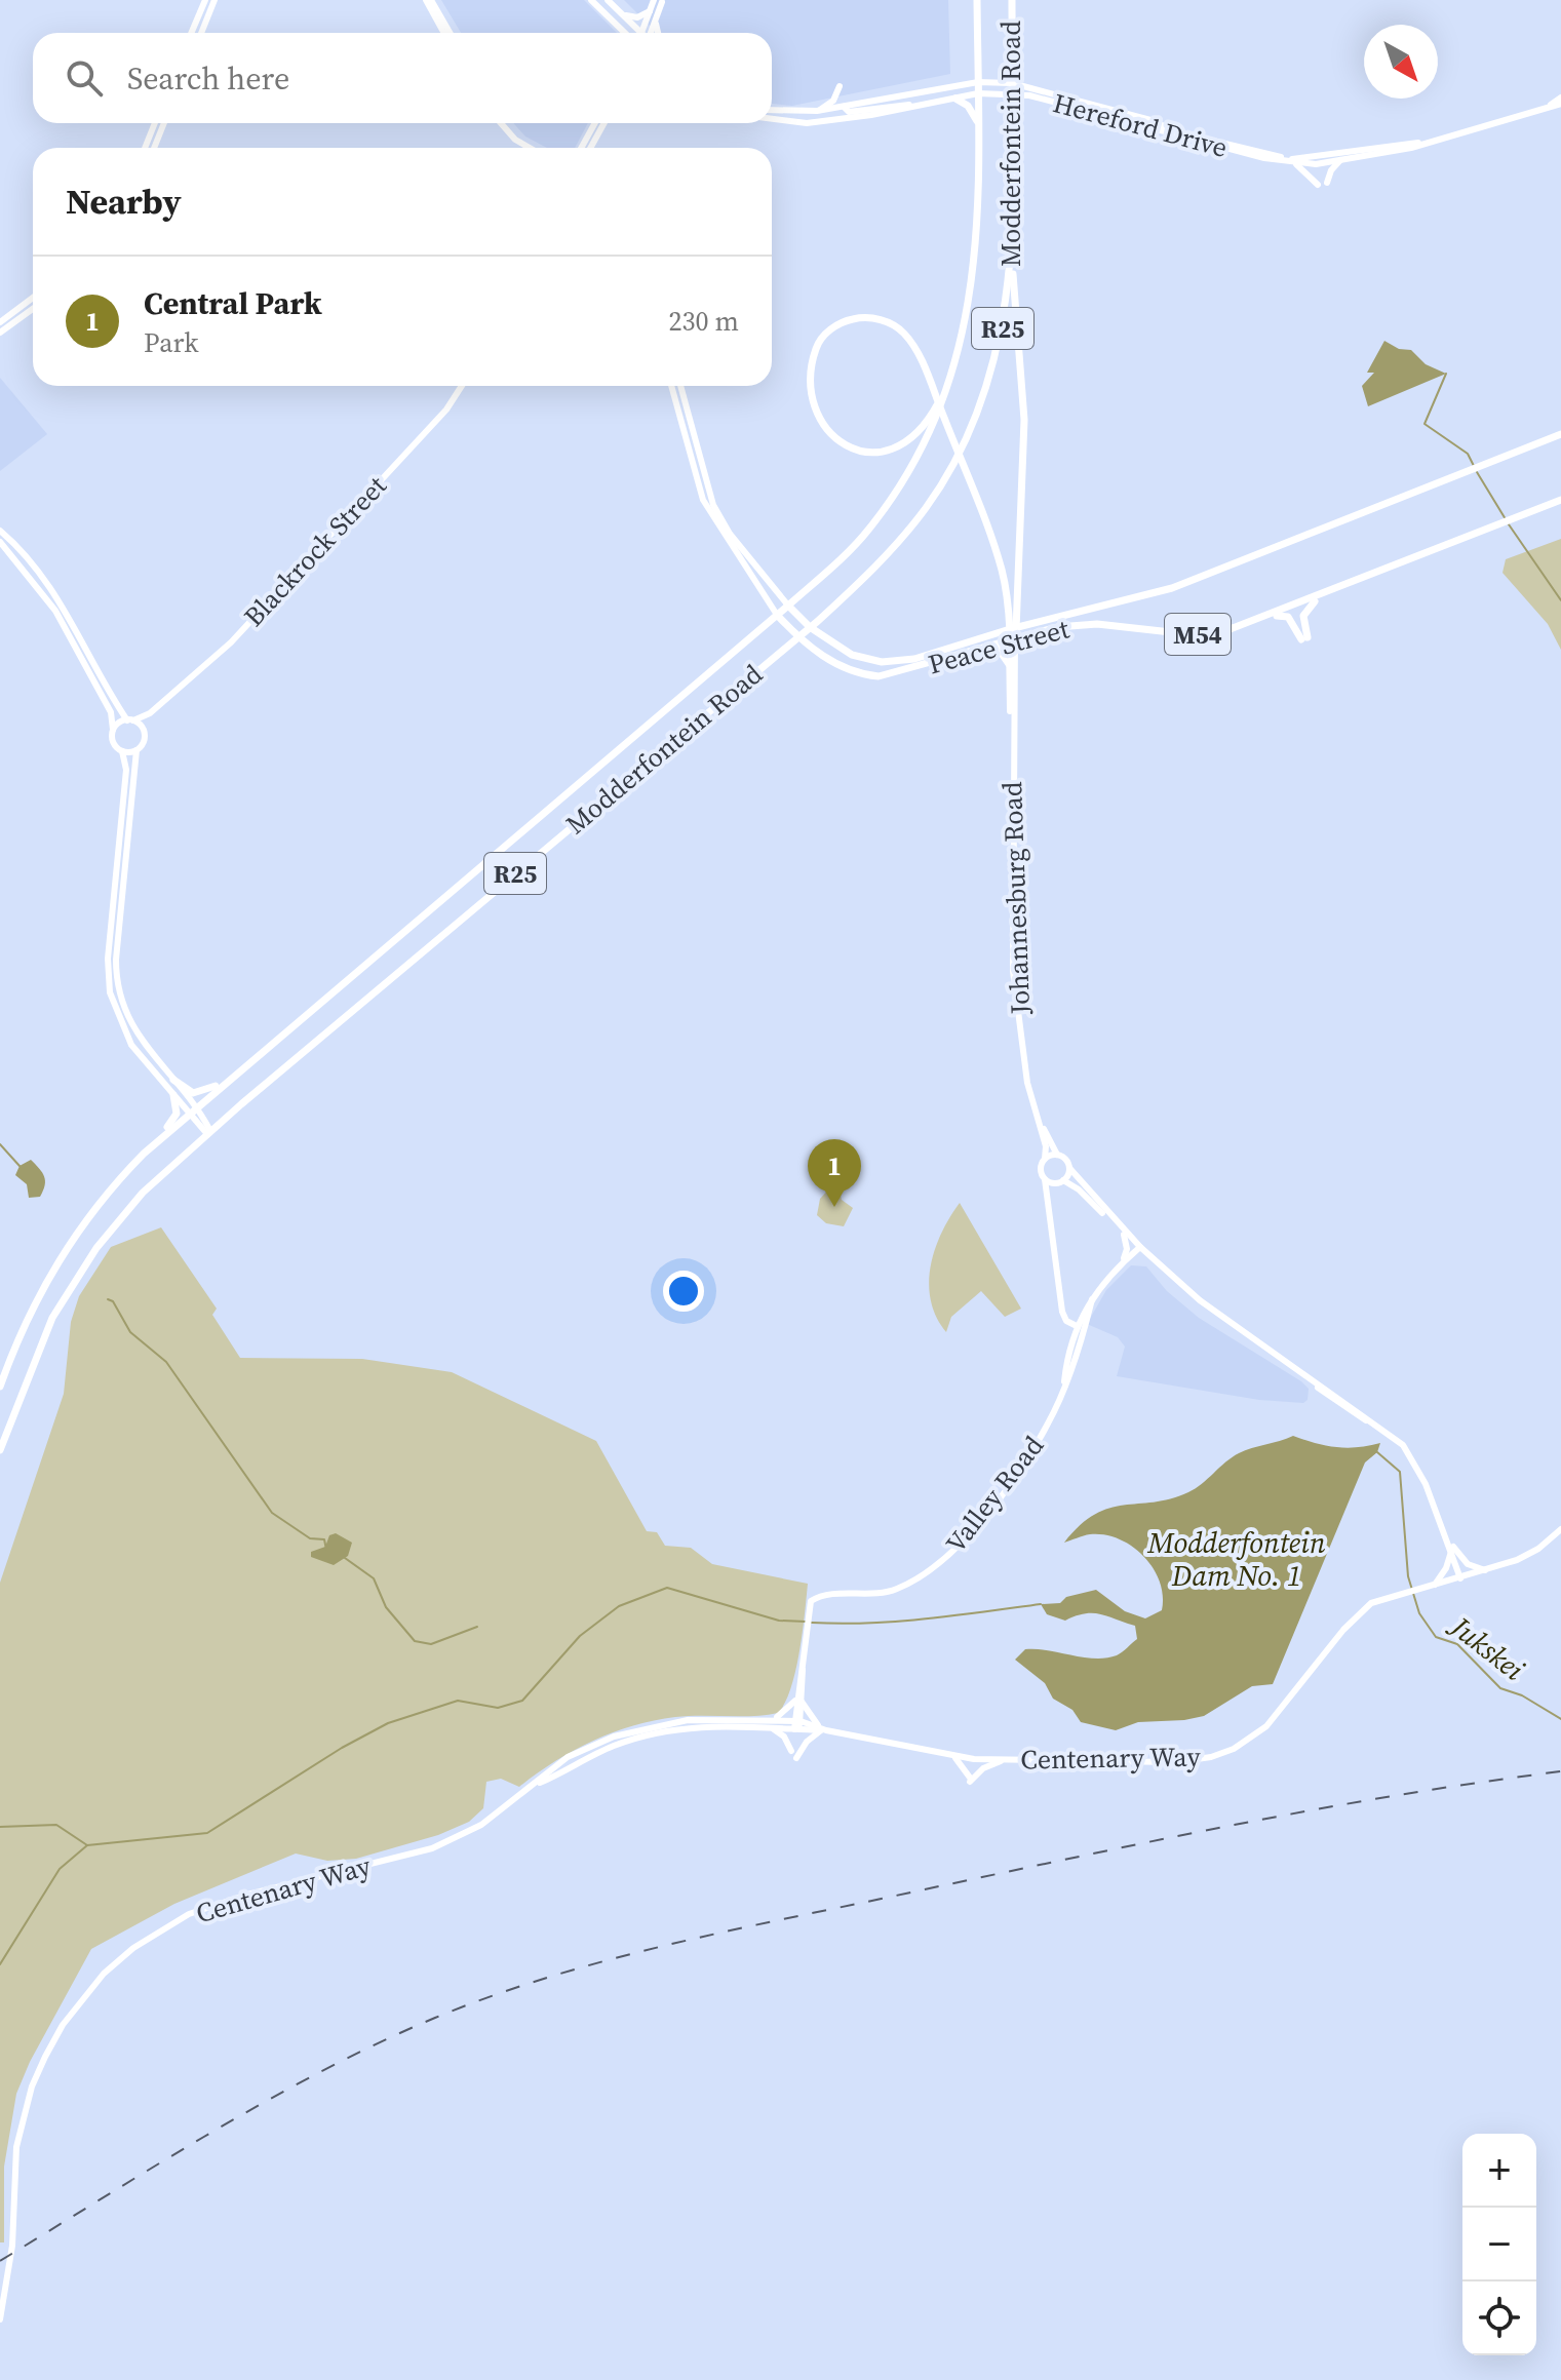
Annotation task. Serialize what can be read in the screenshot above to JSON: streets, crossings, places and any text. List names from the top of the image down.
{
  "streets": {
    "main road": [
      "Modderfontein Road",
      "R25",
      "M54",
      "Peace Street"
    ],
    "street": [
      "Hereford Drive",
      "Blackrock Street",
      "Johannesburg Road",
      "Valley Road",
      "Centenary Way"
    ]
  },
  "crossings": [
    ["Hereford Drive", "Modderfontein Road"],
    ["Modderfontein Road", "Peace Street"],
    ["Peace Street", "Johannesburg Road"]
  ],
  "water": ["Modderfontein Dam No. 1", "Jukskei"],
  "north": "bottom right",
  "page": {
    "search": "Search here",
    "heading": "Nearby",
    "list": [
      {
        "mark": "1",
        "name": "Central Park",
        "note": "Park",
        "value": "230 m"
      }
    ],
    "pins": "1",
    "map_buttons": ["+", "−"]
  }
}
